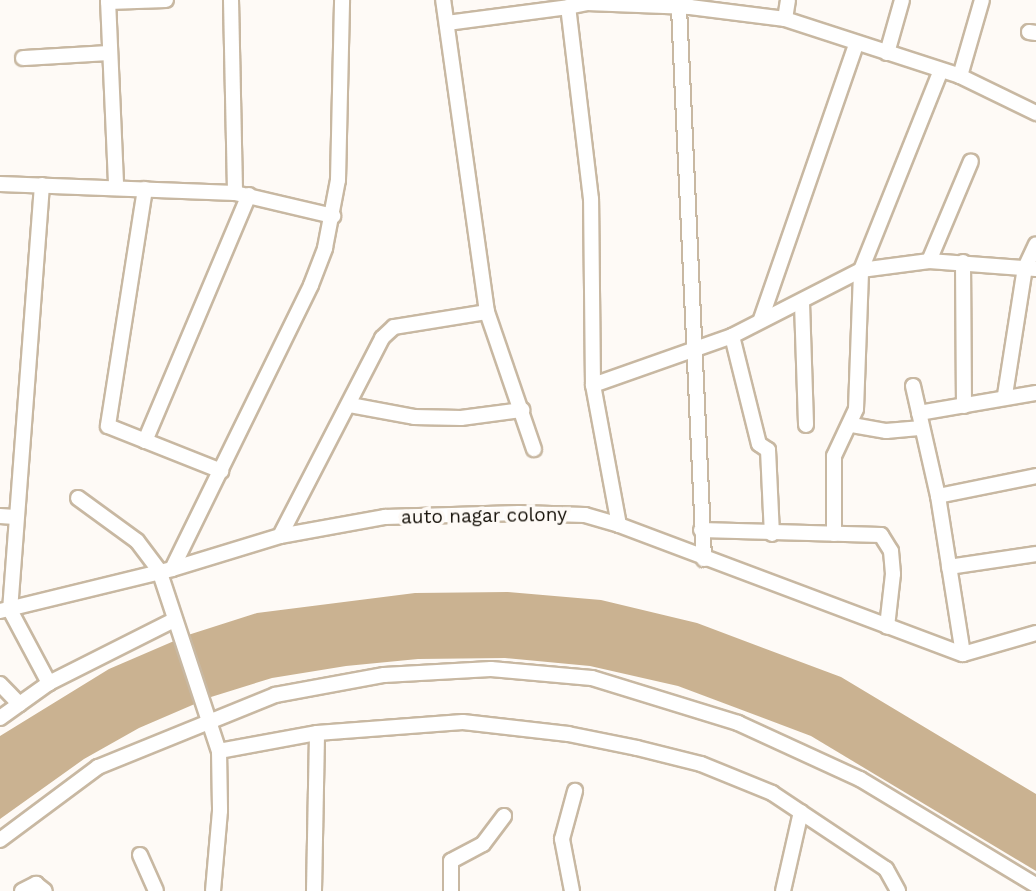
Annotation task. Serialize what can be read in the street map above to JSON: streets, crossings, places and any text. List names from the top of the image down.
{
  "streets": {
    "street": ["auto nagar colony"]
  }
}
